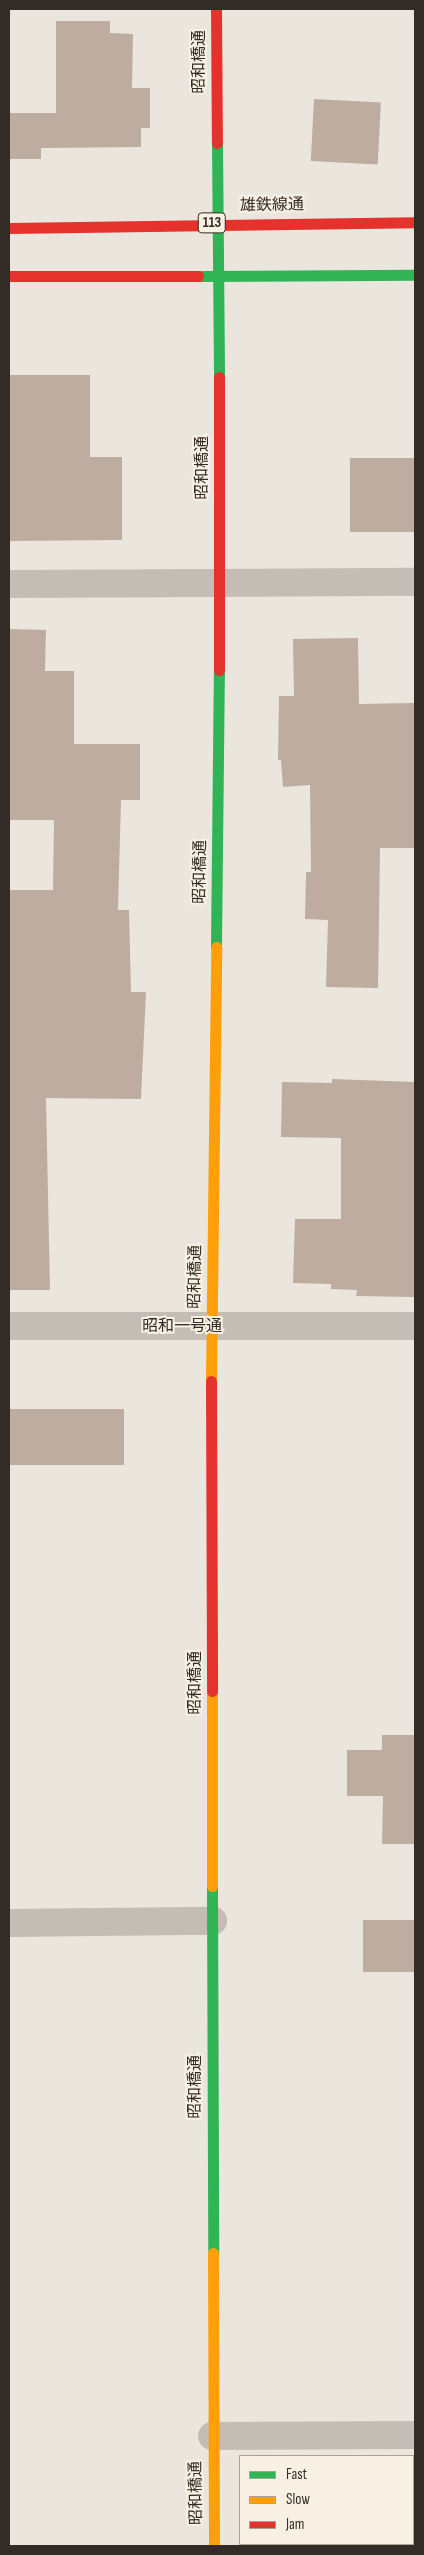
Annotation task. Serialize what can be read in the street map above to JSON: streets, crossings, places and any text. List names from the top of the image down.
{
  "streets": {
    "street": [
      "昭和橋通",
      "雄鉄線通",
      "113",
      "昭和一号通"
    ]
  },
  "crossings": [
    ["昭和橋通", "雄鉄線通"],
    ["昭和橋通", "昭和一号通"]
  ],
  "legend": ["Fast", "Slow", "Jam"]
}
